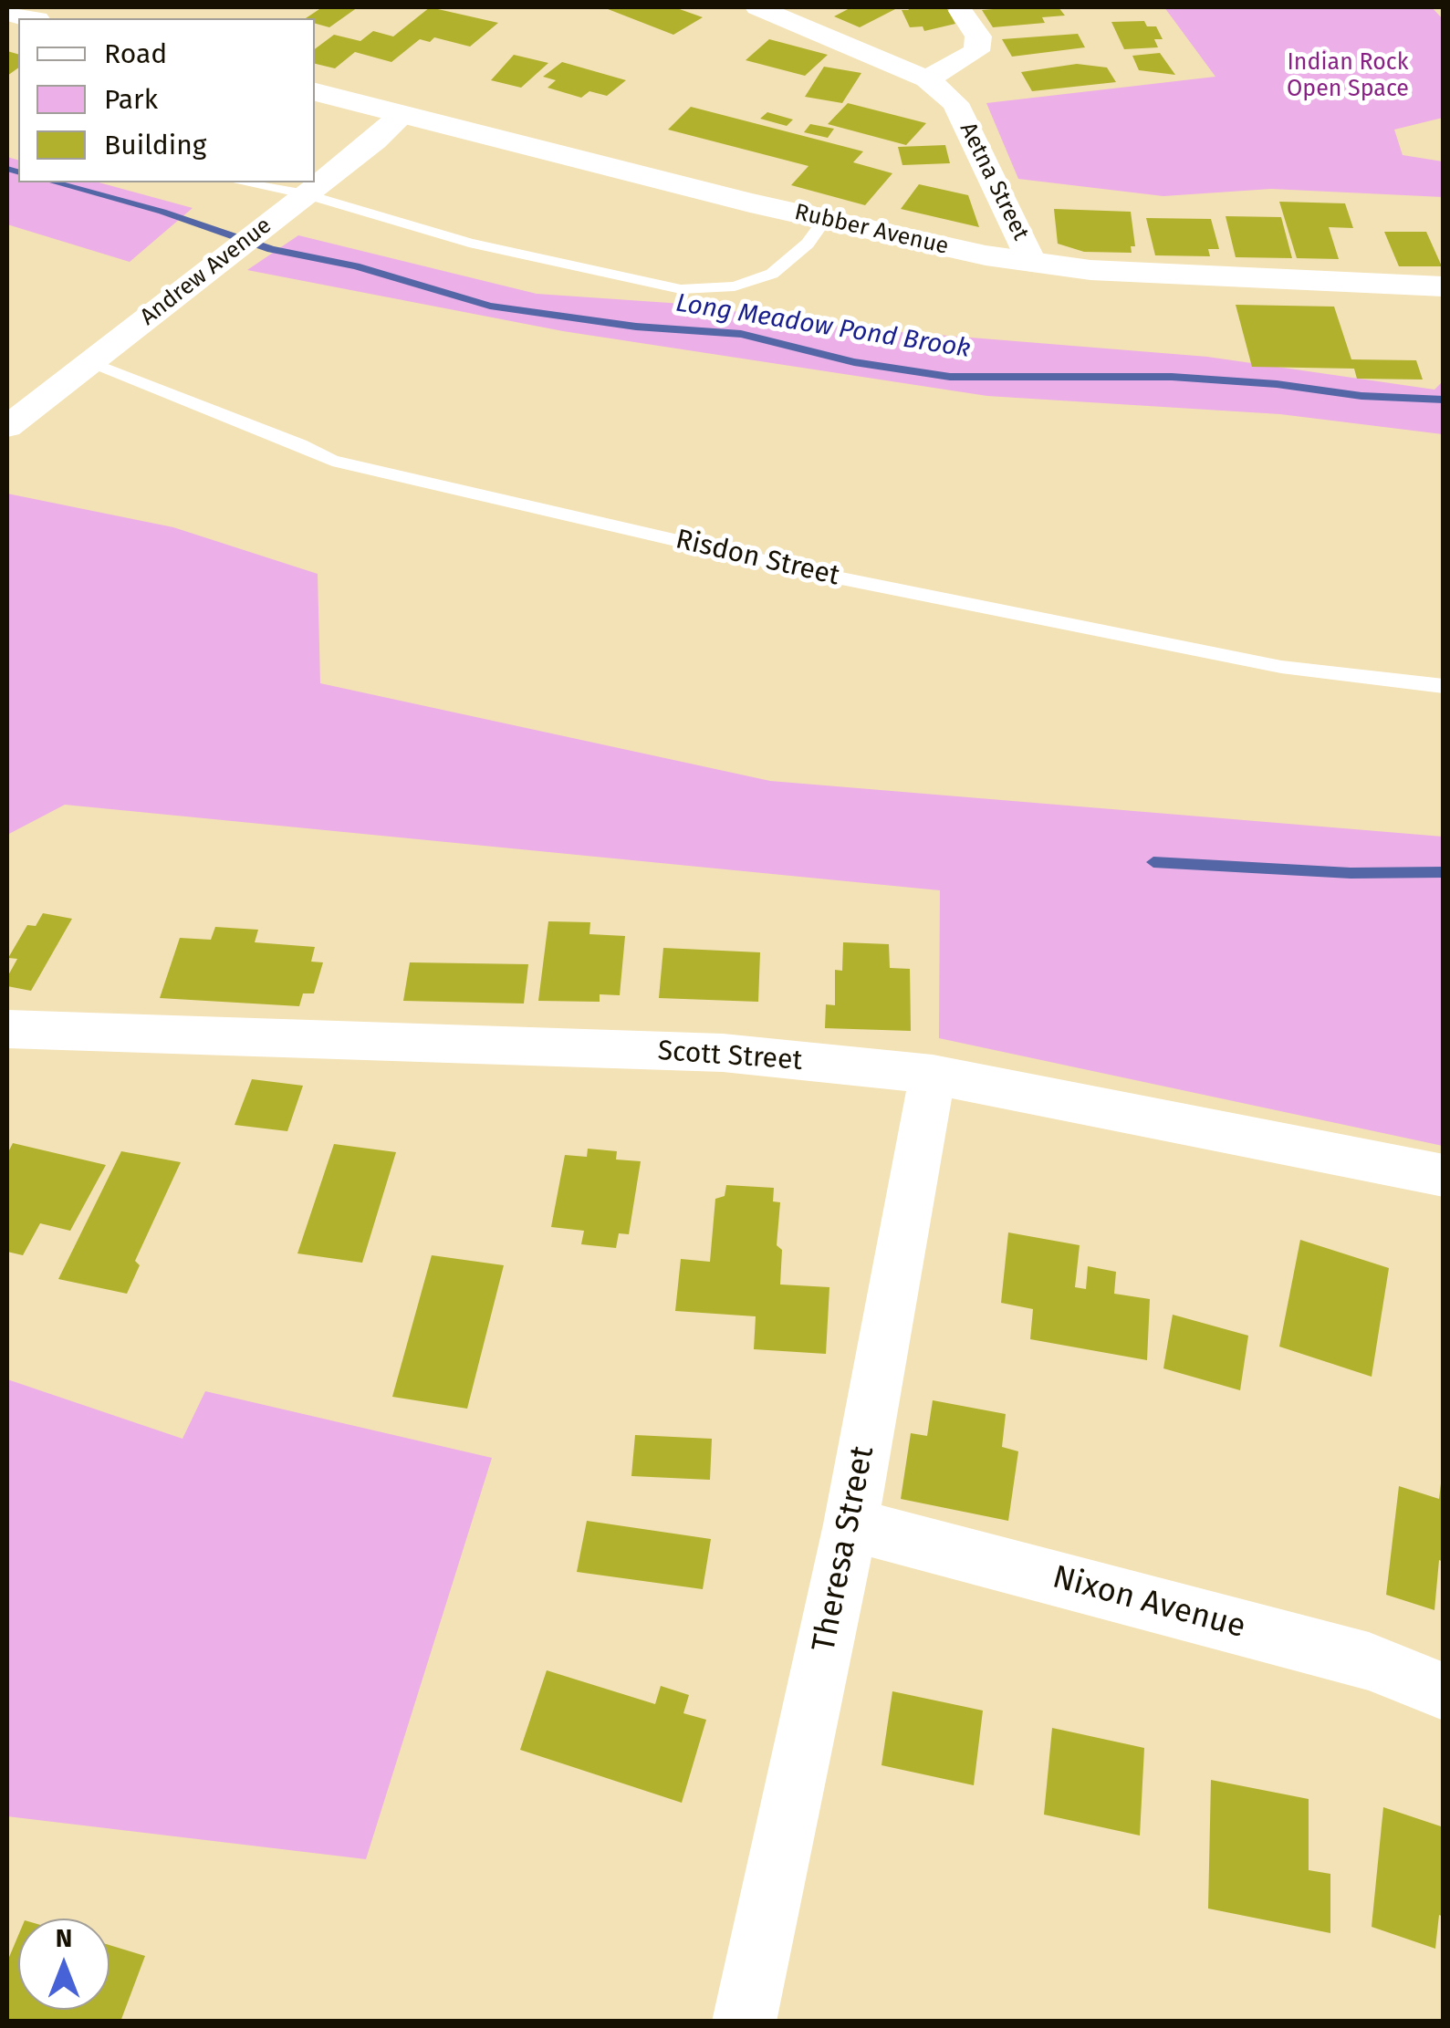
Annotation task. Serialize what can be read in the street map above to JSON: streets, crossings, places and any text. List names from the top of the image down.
{
  "streets": {
    "street": [
      "Aetna Street",
      "Rubber Avenue",
      "Andrew Avenue",
      "Scott Street",
      "Theresa Street",
      "Nixon Avenue"
    ],
    "lane": ["Risdon Street"]
  },
  "crossings": [
    ["Aetna Street", "Rubber Avenue"],
    ["Rubber Avenue", "Andrew Avenue"],
    ["Andrew Avenue", "Risdon Street"],
    ["Scott Street", "Theresa Street"],
    ["Theresa Street", "Nixon Avenue"]
  ],
  "water": ["Long Meadow Pond Brook"],
  "parks": ["Indian Rock Open Space"],
  "legend": ["Road", "Park", "Building"],
  "north": "top"
}
